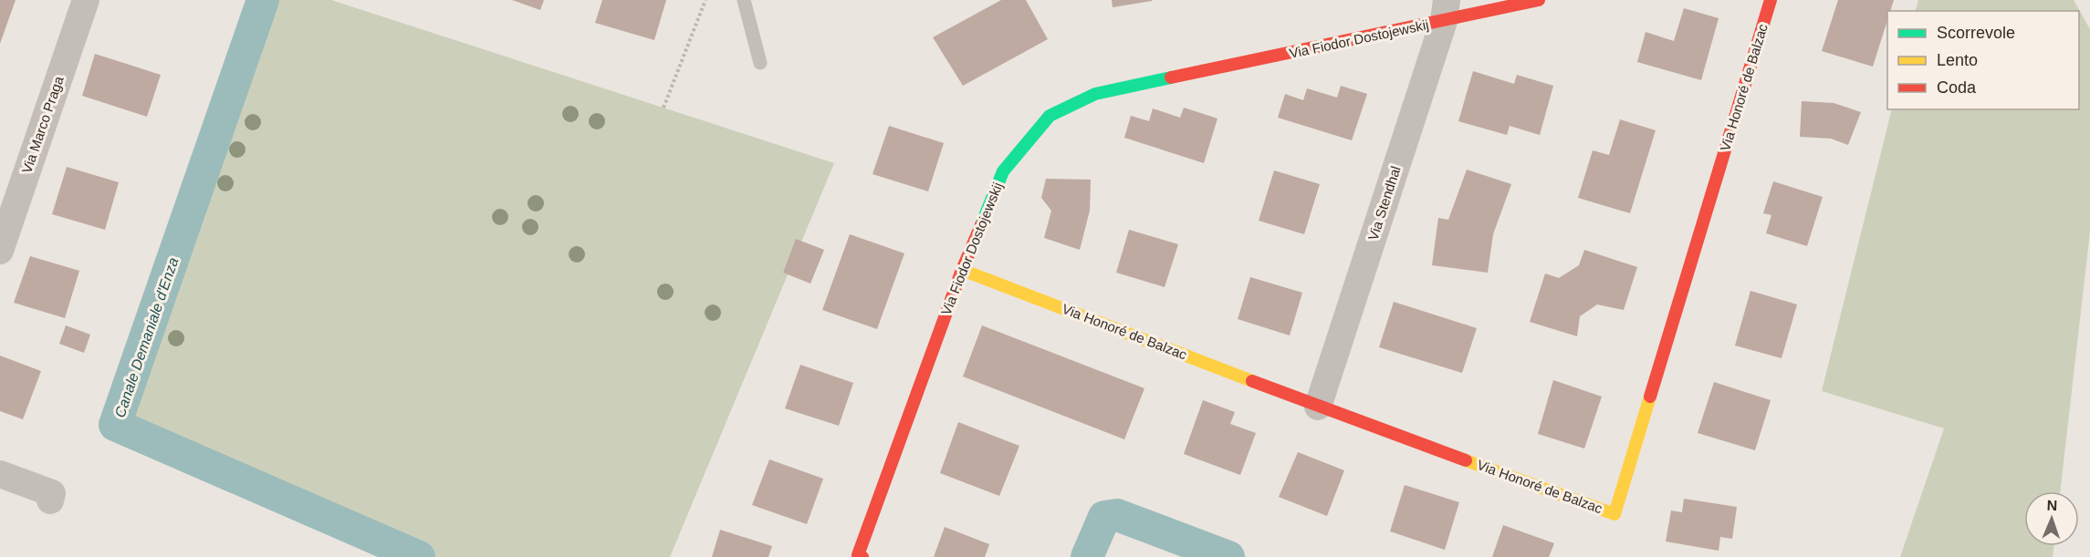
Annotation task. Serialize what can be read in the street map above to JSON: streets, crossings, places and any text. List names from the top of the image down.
{
  "streets": {
    "street": [
      "Via Fiodor Dostojewskij",
      "Via Honoré de Balzac",
      "Via Marco Praga",
      "Via Stendhal"
    ]
  },
  "crossings": [
    ["Via Fiodor Dostojewskij", "Via Honoré de Balzac"],
    ["Via Fiodor Dostojewskij", "Via Stendhal"],
    ["Via Honoré de Balzac", "Via Stendhal"]
  ],
  "water": ["Canale Demaniale d'Enza"],
  "legend": ["Scorrevole", "Lento", "Coda"],
  "north": "top"
}
